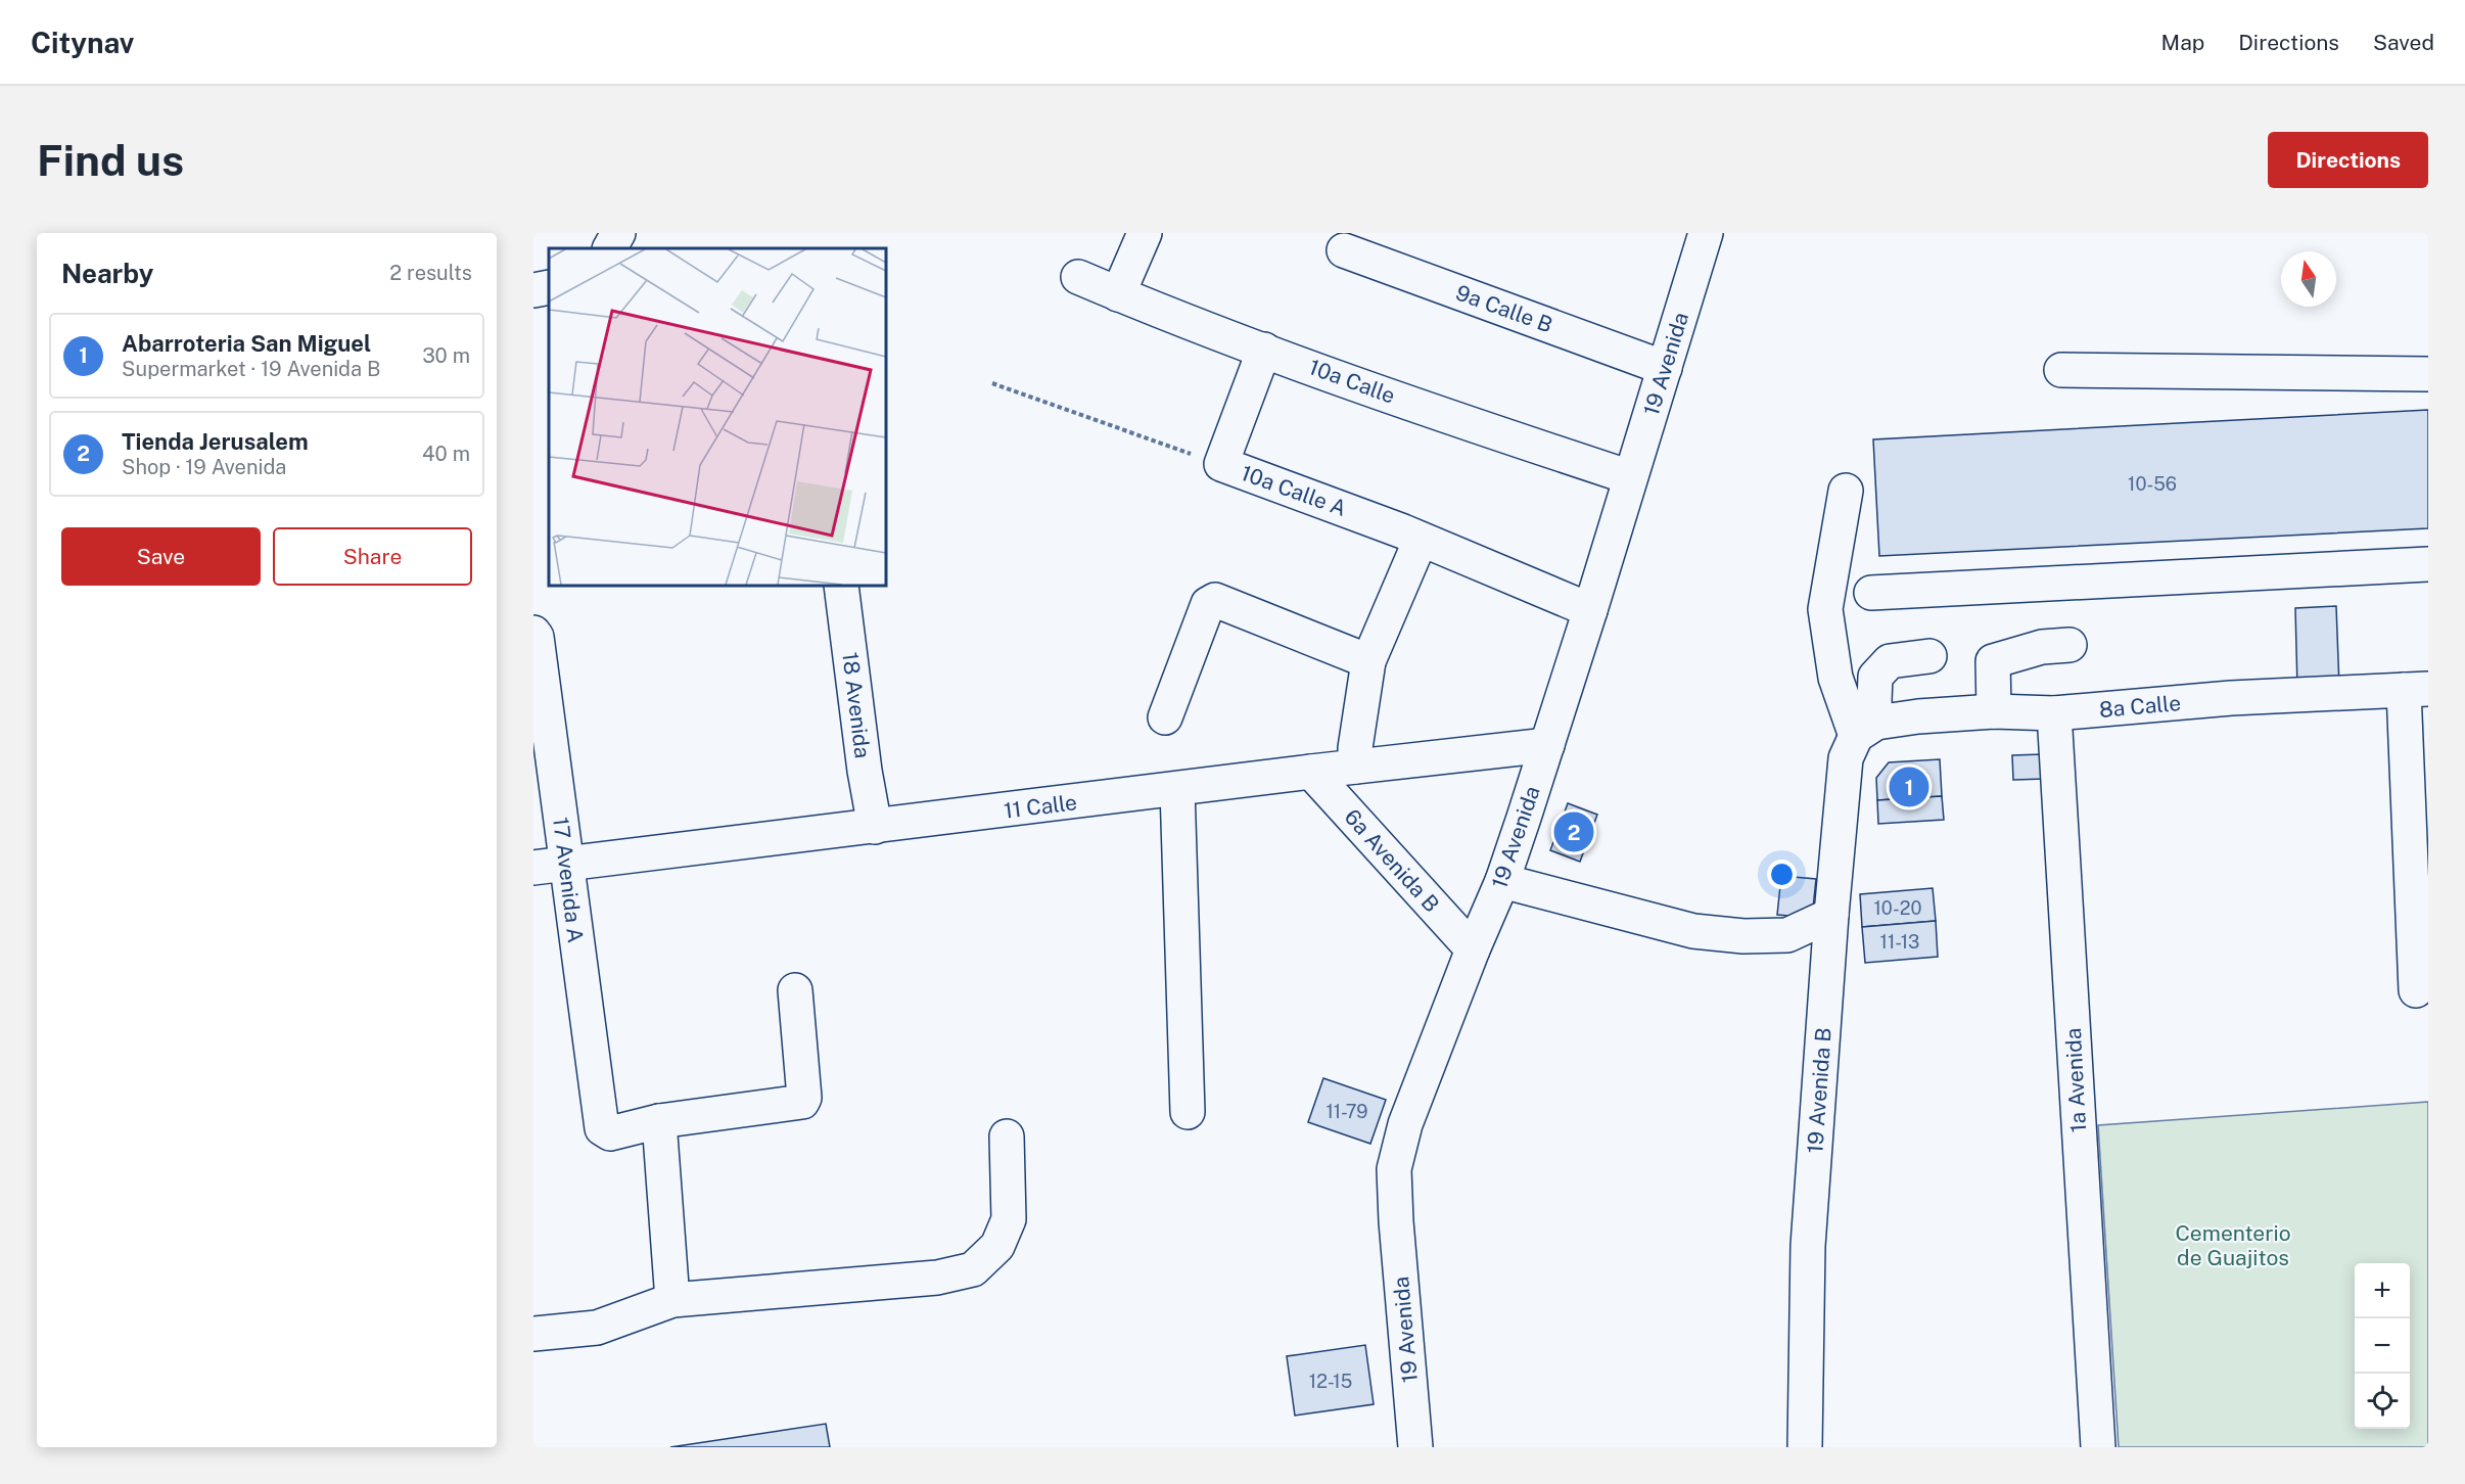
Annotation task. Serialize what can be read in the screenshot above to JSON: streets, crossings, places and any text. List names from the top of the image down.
{
  "streets": {
    "street": [
      "9a Calle B",
      "19 Avenida",
      "10a Calle",
      "10a Calle A",
      "18 Avenida",
      "8a Calle",
      "11 Calle",
      "6a Avenida B",
      "17 Avenida A",
      "1a Avenida",
      "19 Avenida B"
    ]
  },
  "crossings": [
    ["9a Calle B", "19 Avenida"],
    ["19 Avenida", "10a Calle"],
    ["19 Avenida", "10a Calle A"],
    ["19 Avenida", "11 Calle"],
    ["19 Avenida", "6a Avenida B"],
    ["18 Avenida", "11 Calle"],
    ["8a Calle", "1a Avenida"],
    ["8a Calle", "19 Avenida B"],
    ["11 Calle", "6a Avenida B"],
    ["11 Calle", "17 Avenida A"]
  ],
  "parks": ["Cementerio de Guajitos"],
  "house_numbers": [
    "10-56",
    "10-20",
    "11-13",
    "11-79",
    "12-15"
  ],
  "north": "top",
  "page": {
    "header": "Citynav",
    "nav": ["Map", "Directions", "Saved"],
    "buttons": [
      "Directions",
      ["Save", "Share"]
    ],
    "title": "Find us",
    "heading": ["Nearby", "2 results"],
    "list": [
      {
        "mark": "1",
        "name": "Abarroteria San Miguel",
        "note": "Supermarket · 19 Avenida B",
        "value": "30 m"
      },
      {
        "mark": "2",
        "name": "Tienda Jerusalem",
        "note": "Shop · 19 Avenida",
        "value": "40 m"
      }
    ],
    "pins": ["1", "2"],
    "map_buttons": ["+", "−"]
  }
}
